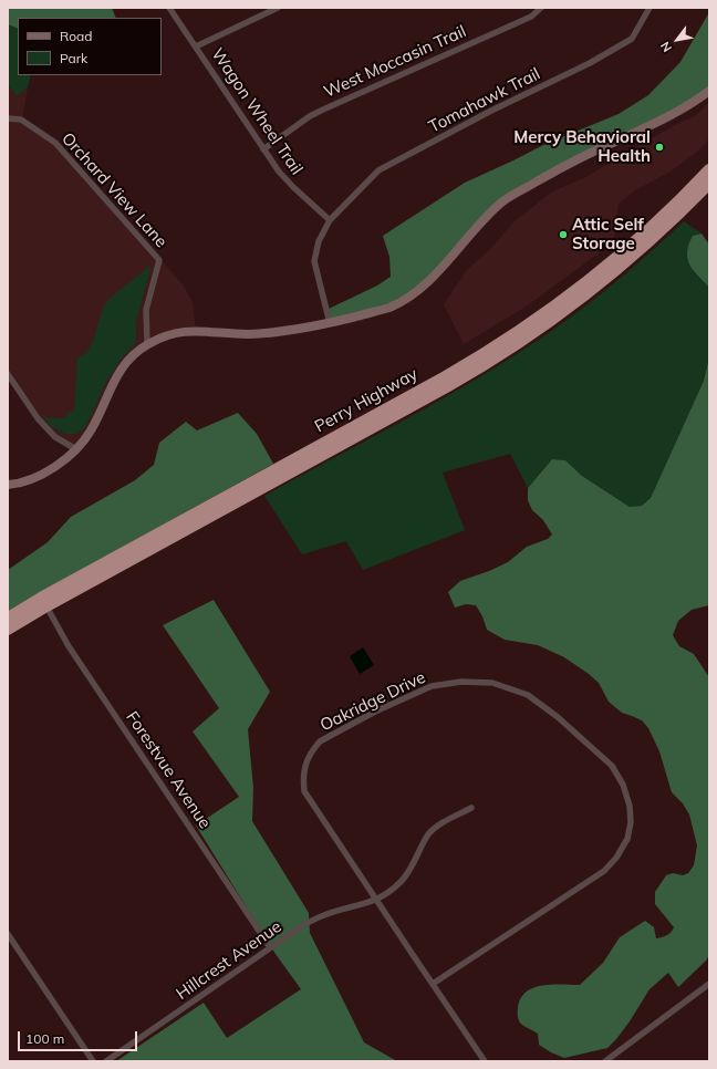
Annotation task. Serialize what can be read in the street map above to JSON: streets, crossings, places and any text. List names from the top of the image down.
{
  "streets": {
    "highway": ["Perry Highway"],
    "street": [
      "West Moccasin Trail",
      "Tomahawk Trail",
      "Wagon Wheel Trail",
      "Orchard View Lane",
      "Oakridge Drive",
      "Forestvue Avenue",
      "Hillcrest Avenue"
    ]
  },
  "crossings": [
    ["West Moccasin Trail", "Wagon Wheel Trail"],
    ["Tomahawk Trail", "Wagon Wheel Trail"],
    ["Perry Highway", "Forestvue Avenue"],
    ["Oakridge Drive", "Hillcrest Avenue"],
    ["Forestvue Avenue", "Hillcrest Avenue"]
  ],
  "places": ["Mercy Behavioral Health", "Attic Self Storage"],
  "legend": ["Road", "Park"],
  "scale_bar": "100 m",
  "north": "bottom left"
}
